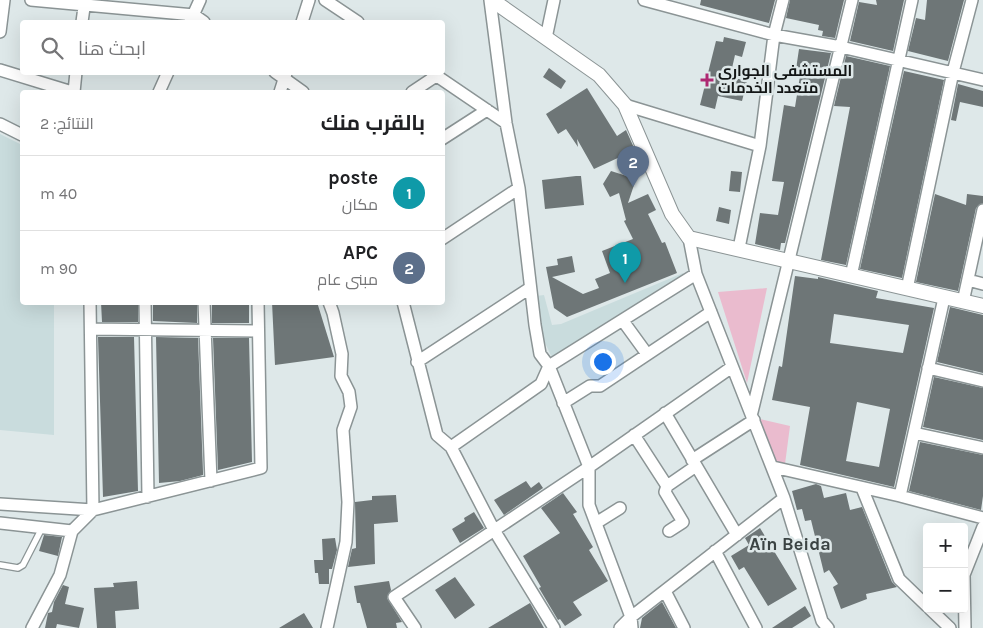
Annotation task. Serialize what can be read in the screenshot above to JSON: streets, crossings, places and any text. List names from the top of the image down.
{
  "districts": ["Aïn Beida"],
  "places": {
    "health": ["المستشفى الجواري متعدد الخدمات"]
  },
  "page": {
    "search": "ابحث هنا",
    "heading": ["بالقرب منك", "النتائج: 2"],
    "pins": ["2", "1"],
    "list": [
      {
        "mark": "1",
        "name": "poste",
        "note": "مكان",
        "value": "40 m"
      },
      {
        "mark": "2",
        "name": "APC",
        "note": "مبنى عام",
        "value": "90 m"
      }
    ],
    "map_buttons": ["+", "−"]
  }
}
